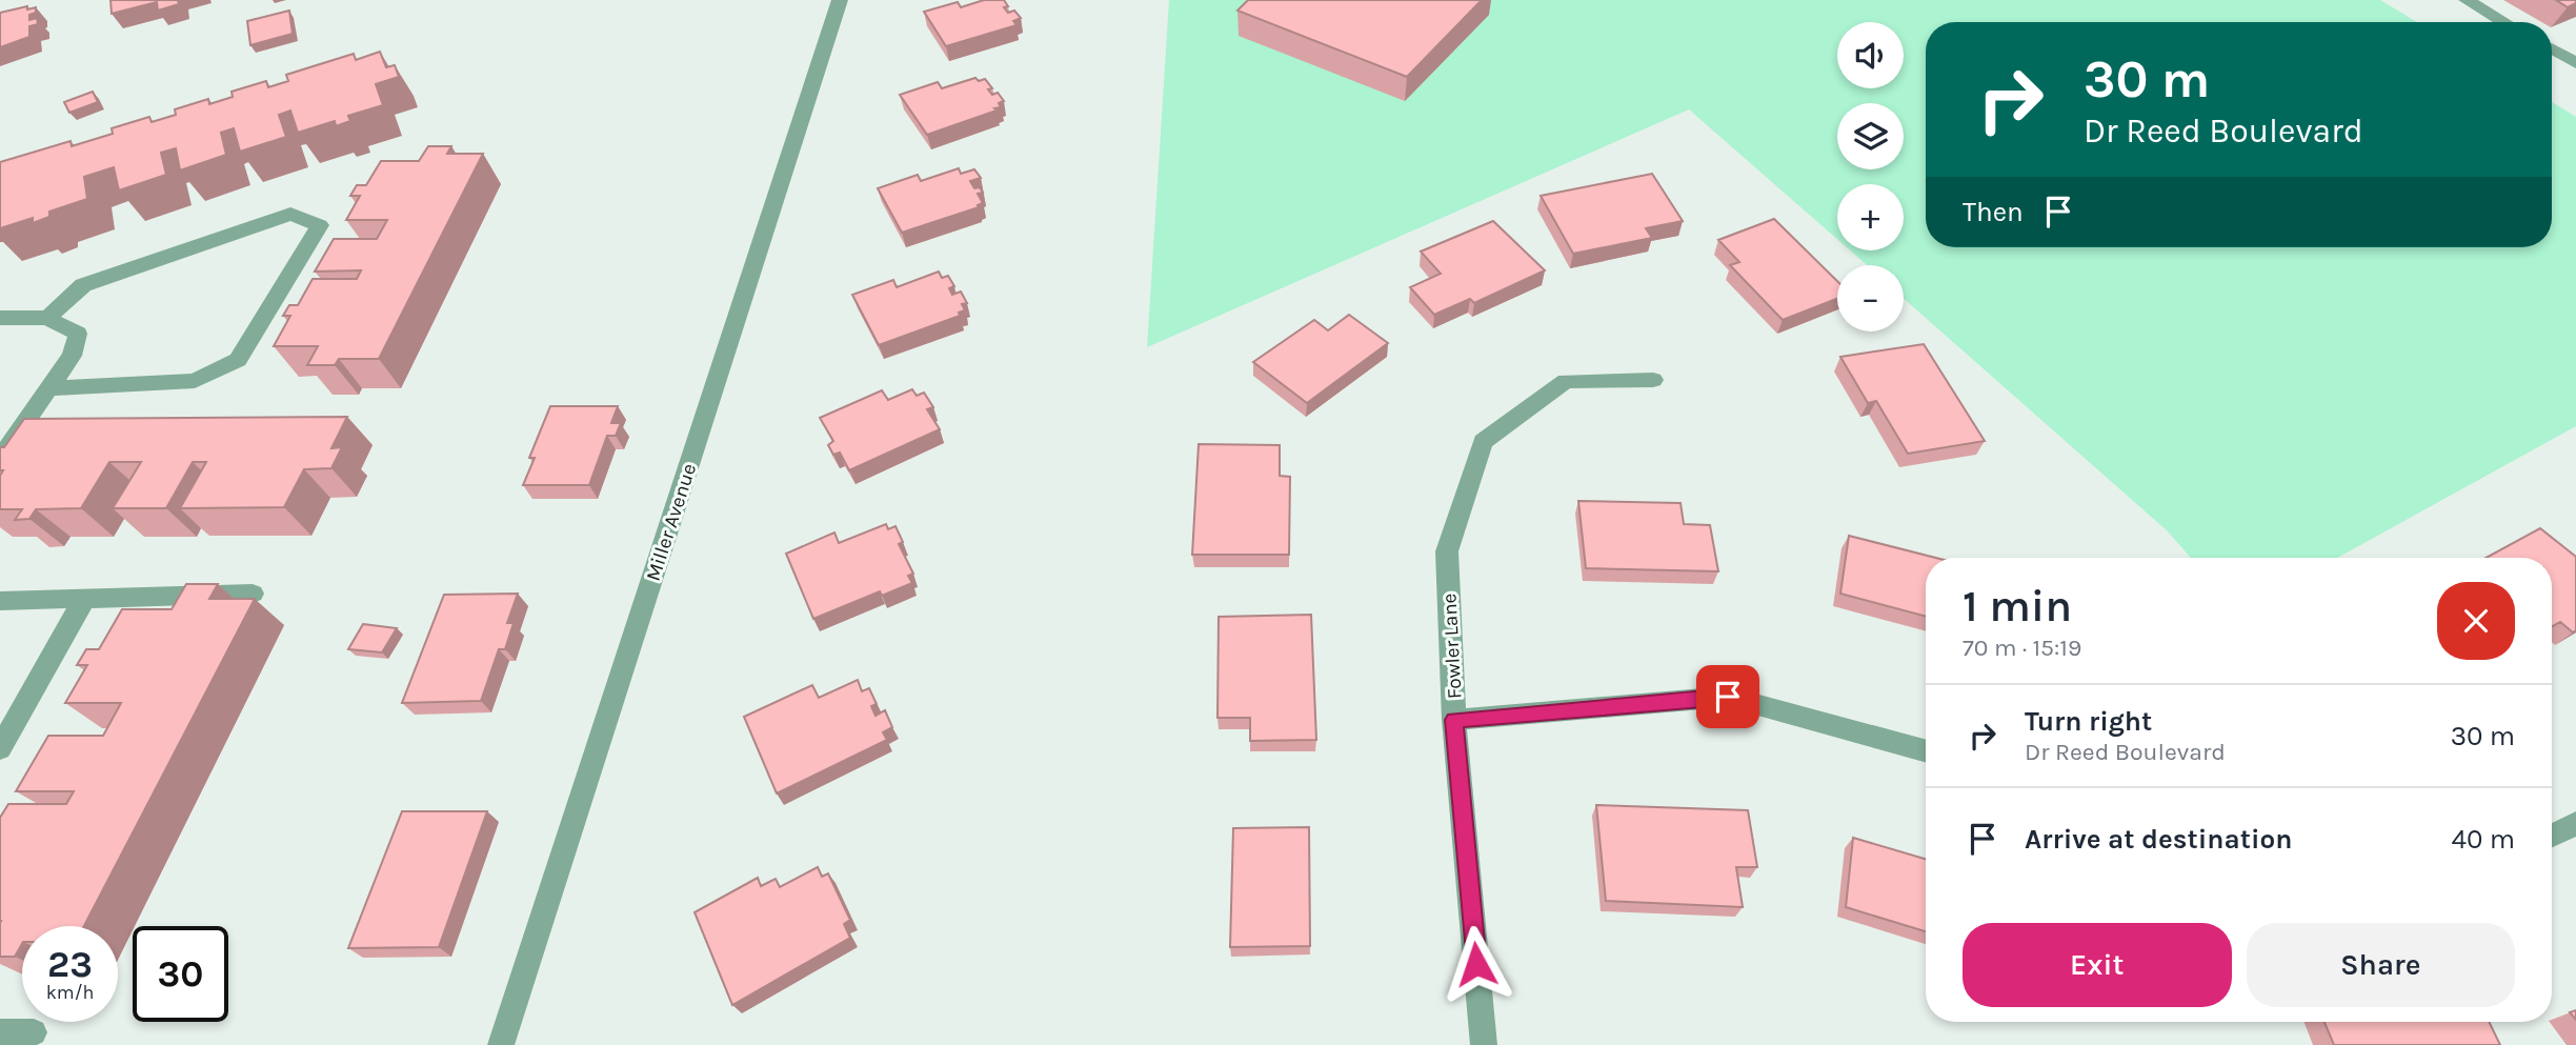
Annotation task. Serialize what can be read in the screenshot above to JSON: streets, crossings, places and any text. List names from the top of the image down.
{
  "streets": {
    "street": ["Miller Avenue", "Fowler Lane"]
  },
  "page": {
    "map_buttons": ["+", "−"],
    "turn": ["30 m", "Dr Reed Boulevard"],
    "then": "Then",
    "heading": ["1 min", "70 m · 15:19"],
    "list": [
      {
        "name": "Turn right",
        "note": "Dr Reed Boulevard",
        "value": "30 m"
      },
      {
        "name": "Arrive at destination",
        "value": "40 m"
      }
    ],
    "buttons": ["Exit", "Share"],
    "speed": "23 km/h",
    "limit": "30"
  }
}
